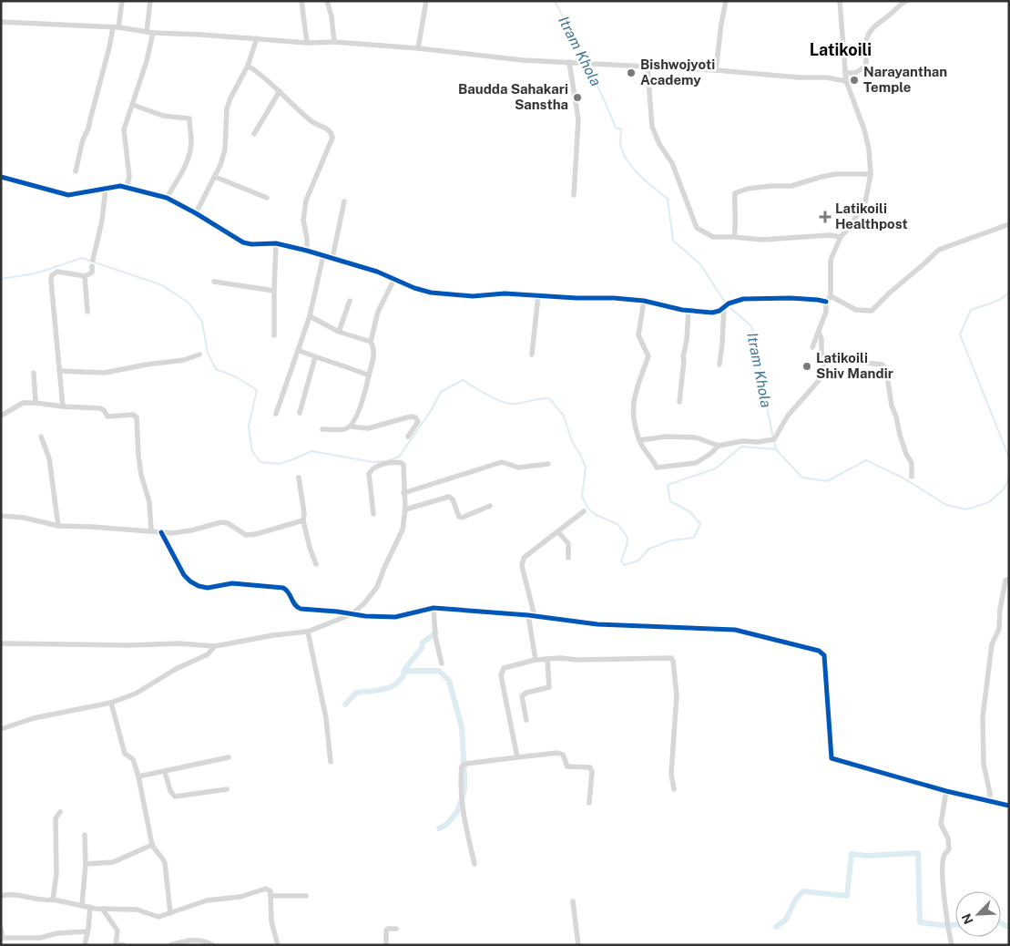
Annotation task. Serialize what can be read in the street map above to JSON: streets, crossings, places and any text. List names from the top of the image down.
{
  "districts": ["Latikoili"],
  "water": ["Itram Khola"],
  "places": {
    "other": [
      "Bishwojyoti Academy",
      "Narayanthan Temple",
      "Baudda Sahakari Sanstha",
      "Latikoili Shiv Mandir"
    ],
    "health": ["Latikoili Healthpost"]
  },
  "north": "bottom left"
}
